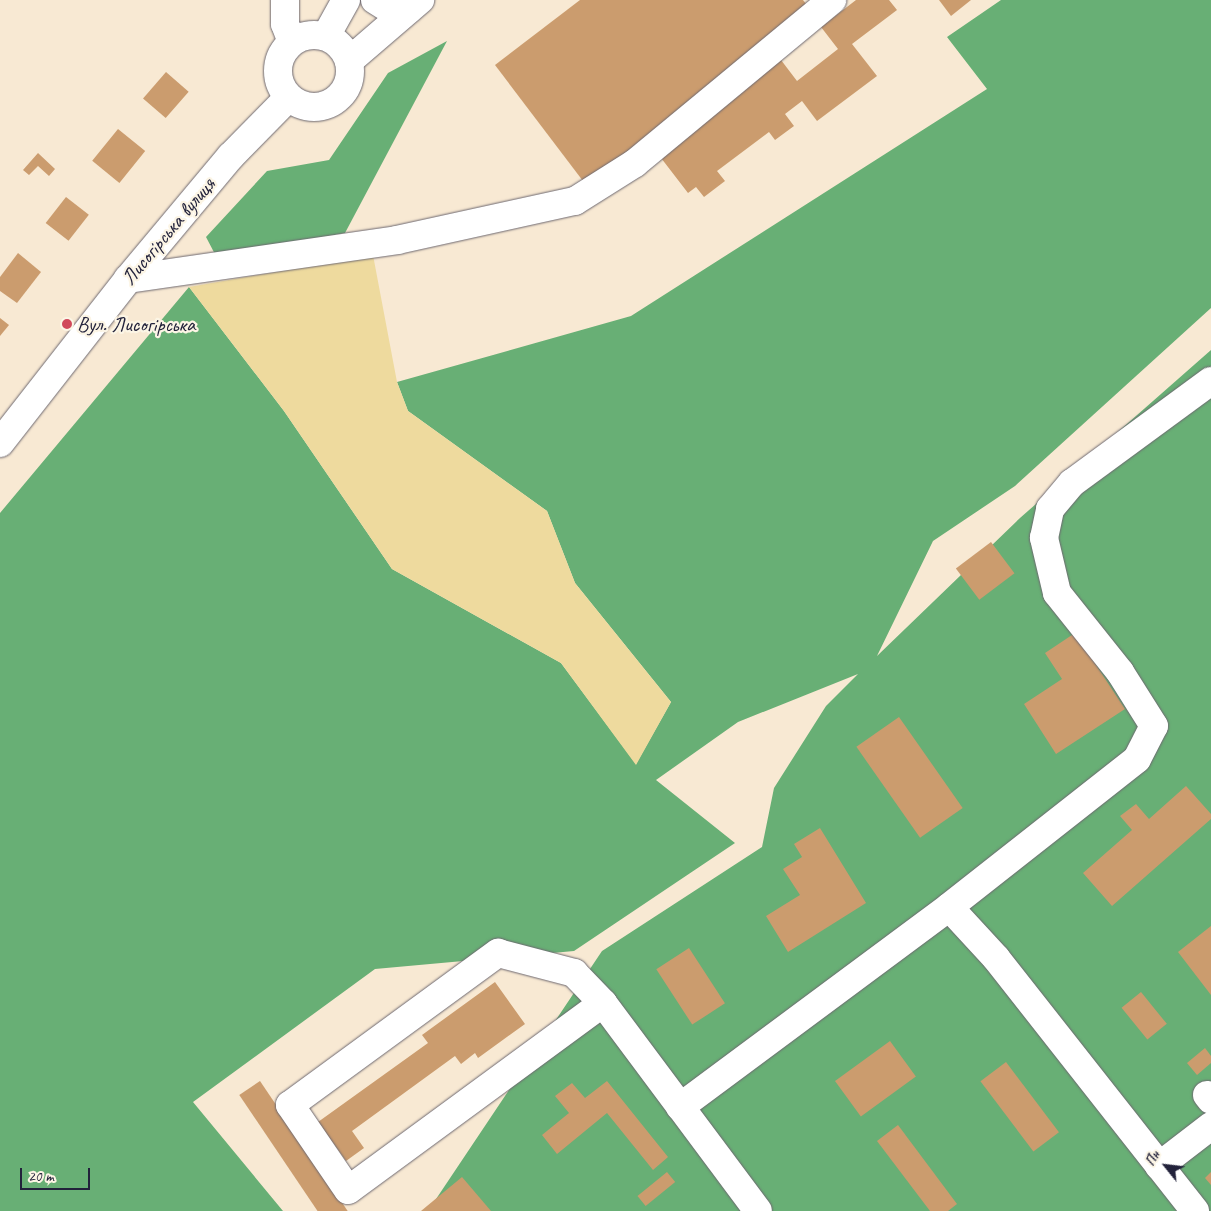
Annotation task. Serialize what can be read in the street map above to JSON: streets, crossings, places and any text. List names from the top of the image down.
{
  "streets": {
    "street": ["Лисогірська вулиця"]
  },
  "places": ["Вул. Лисогірська"],
  "scale_bar": "20 m",
  "north": "top left"
}
